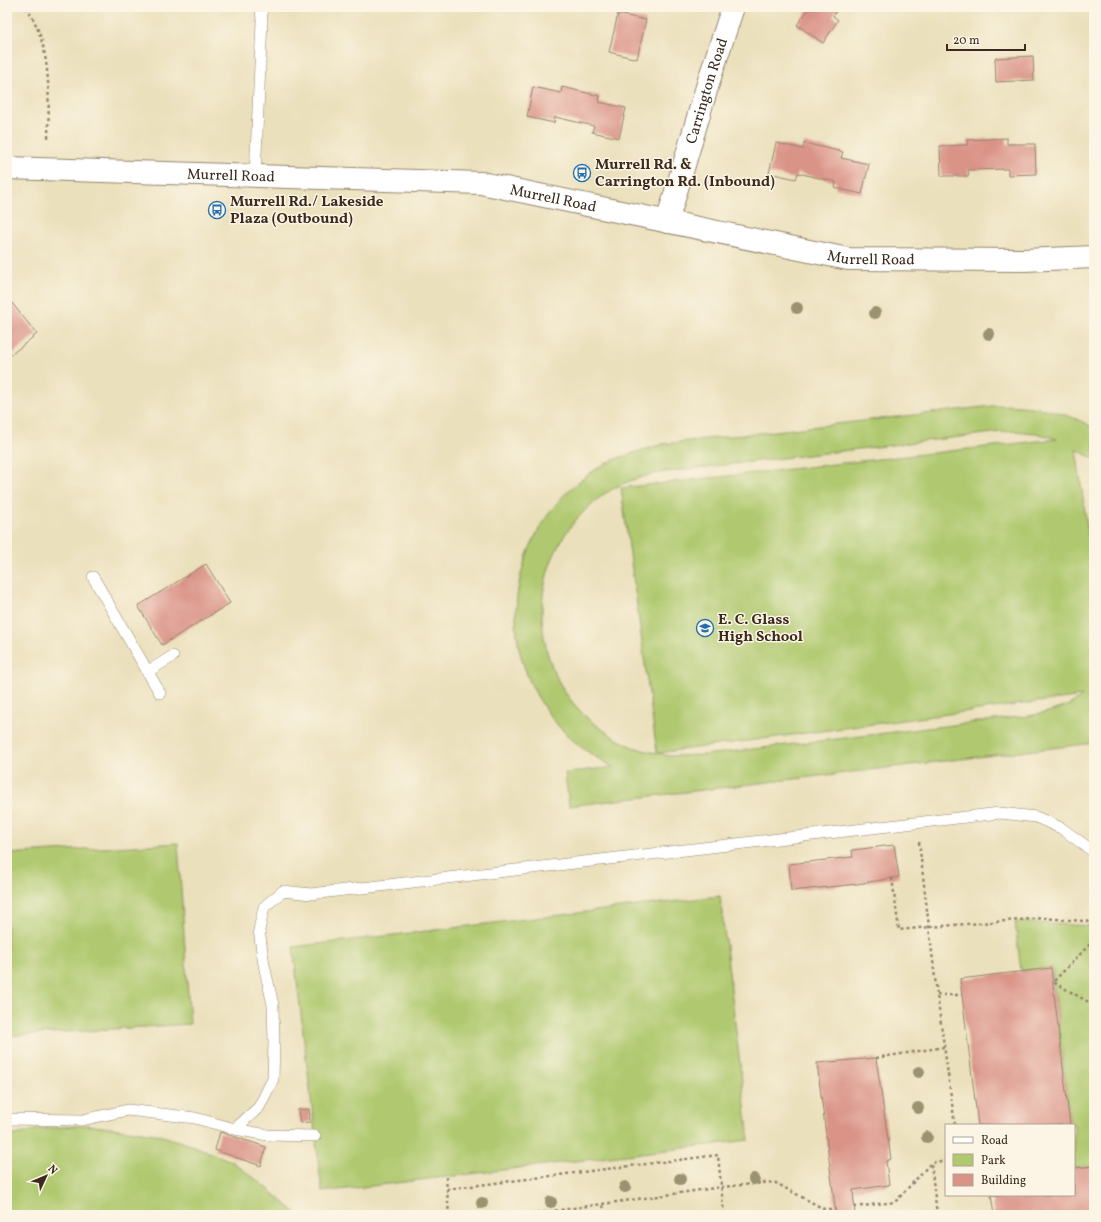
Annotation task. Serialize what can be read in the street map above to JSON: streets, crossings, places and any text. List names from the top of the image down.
{
  "streets": {
    "street": ["Carrington Road", "Murrell Road"]
  },
  "crossings": [
    ["Carrington Road", "Murrell Road"]
  ],
  "places": {
    "bus stop": ["Murrell Rd. & Carrington Rd. (Inbound)", "Murrell Rd./ Lakeside Plaza (Outbound)"],
    "school or university": ["E. C. Glass High School"]
  },
  "legend": ["Road", "Park", "Building"],
  "scale_bar": "20 m",
  "north": "top right"
}
